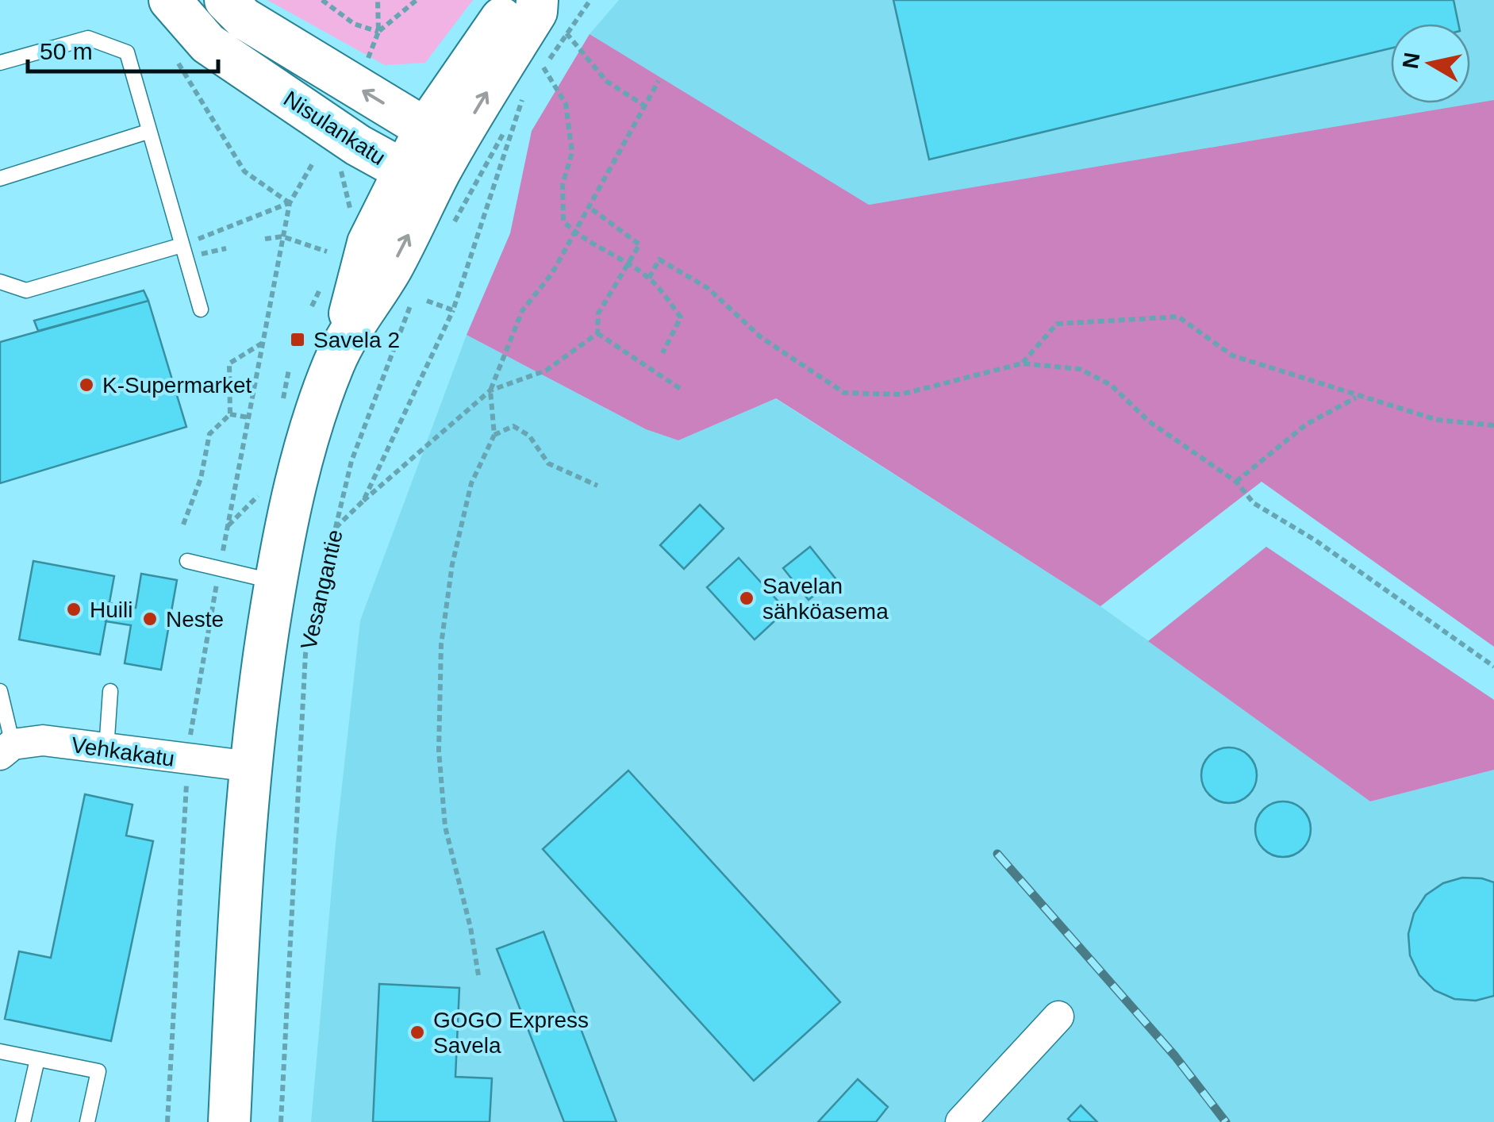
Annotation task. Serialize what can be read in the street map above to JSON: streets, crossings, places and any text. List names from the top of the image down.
{
  "streets": {
    "main road": ["Nisulankatu", "Vesangantie"],
    "street": ["Vehkakatu"]
  },
  "crossings": [
    ["Nisulankatu", "Vesangantie"],
    ["Vesangantie", "Vehkakatu"]
  ],
  "places": {
    "transit": ["Savela 2"],
    "other": [
      "K-Supermarket",
      "Savelan sähköasema",
      "Huili",
      "Neste",
      "GOGO Express Savela"
    ]
  },
  "scale_bar": "50 m",
  "north": "left"
}
